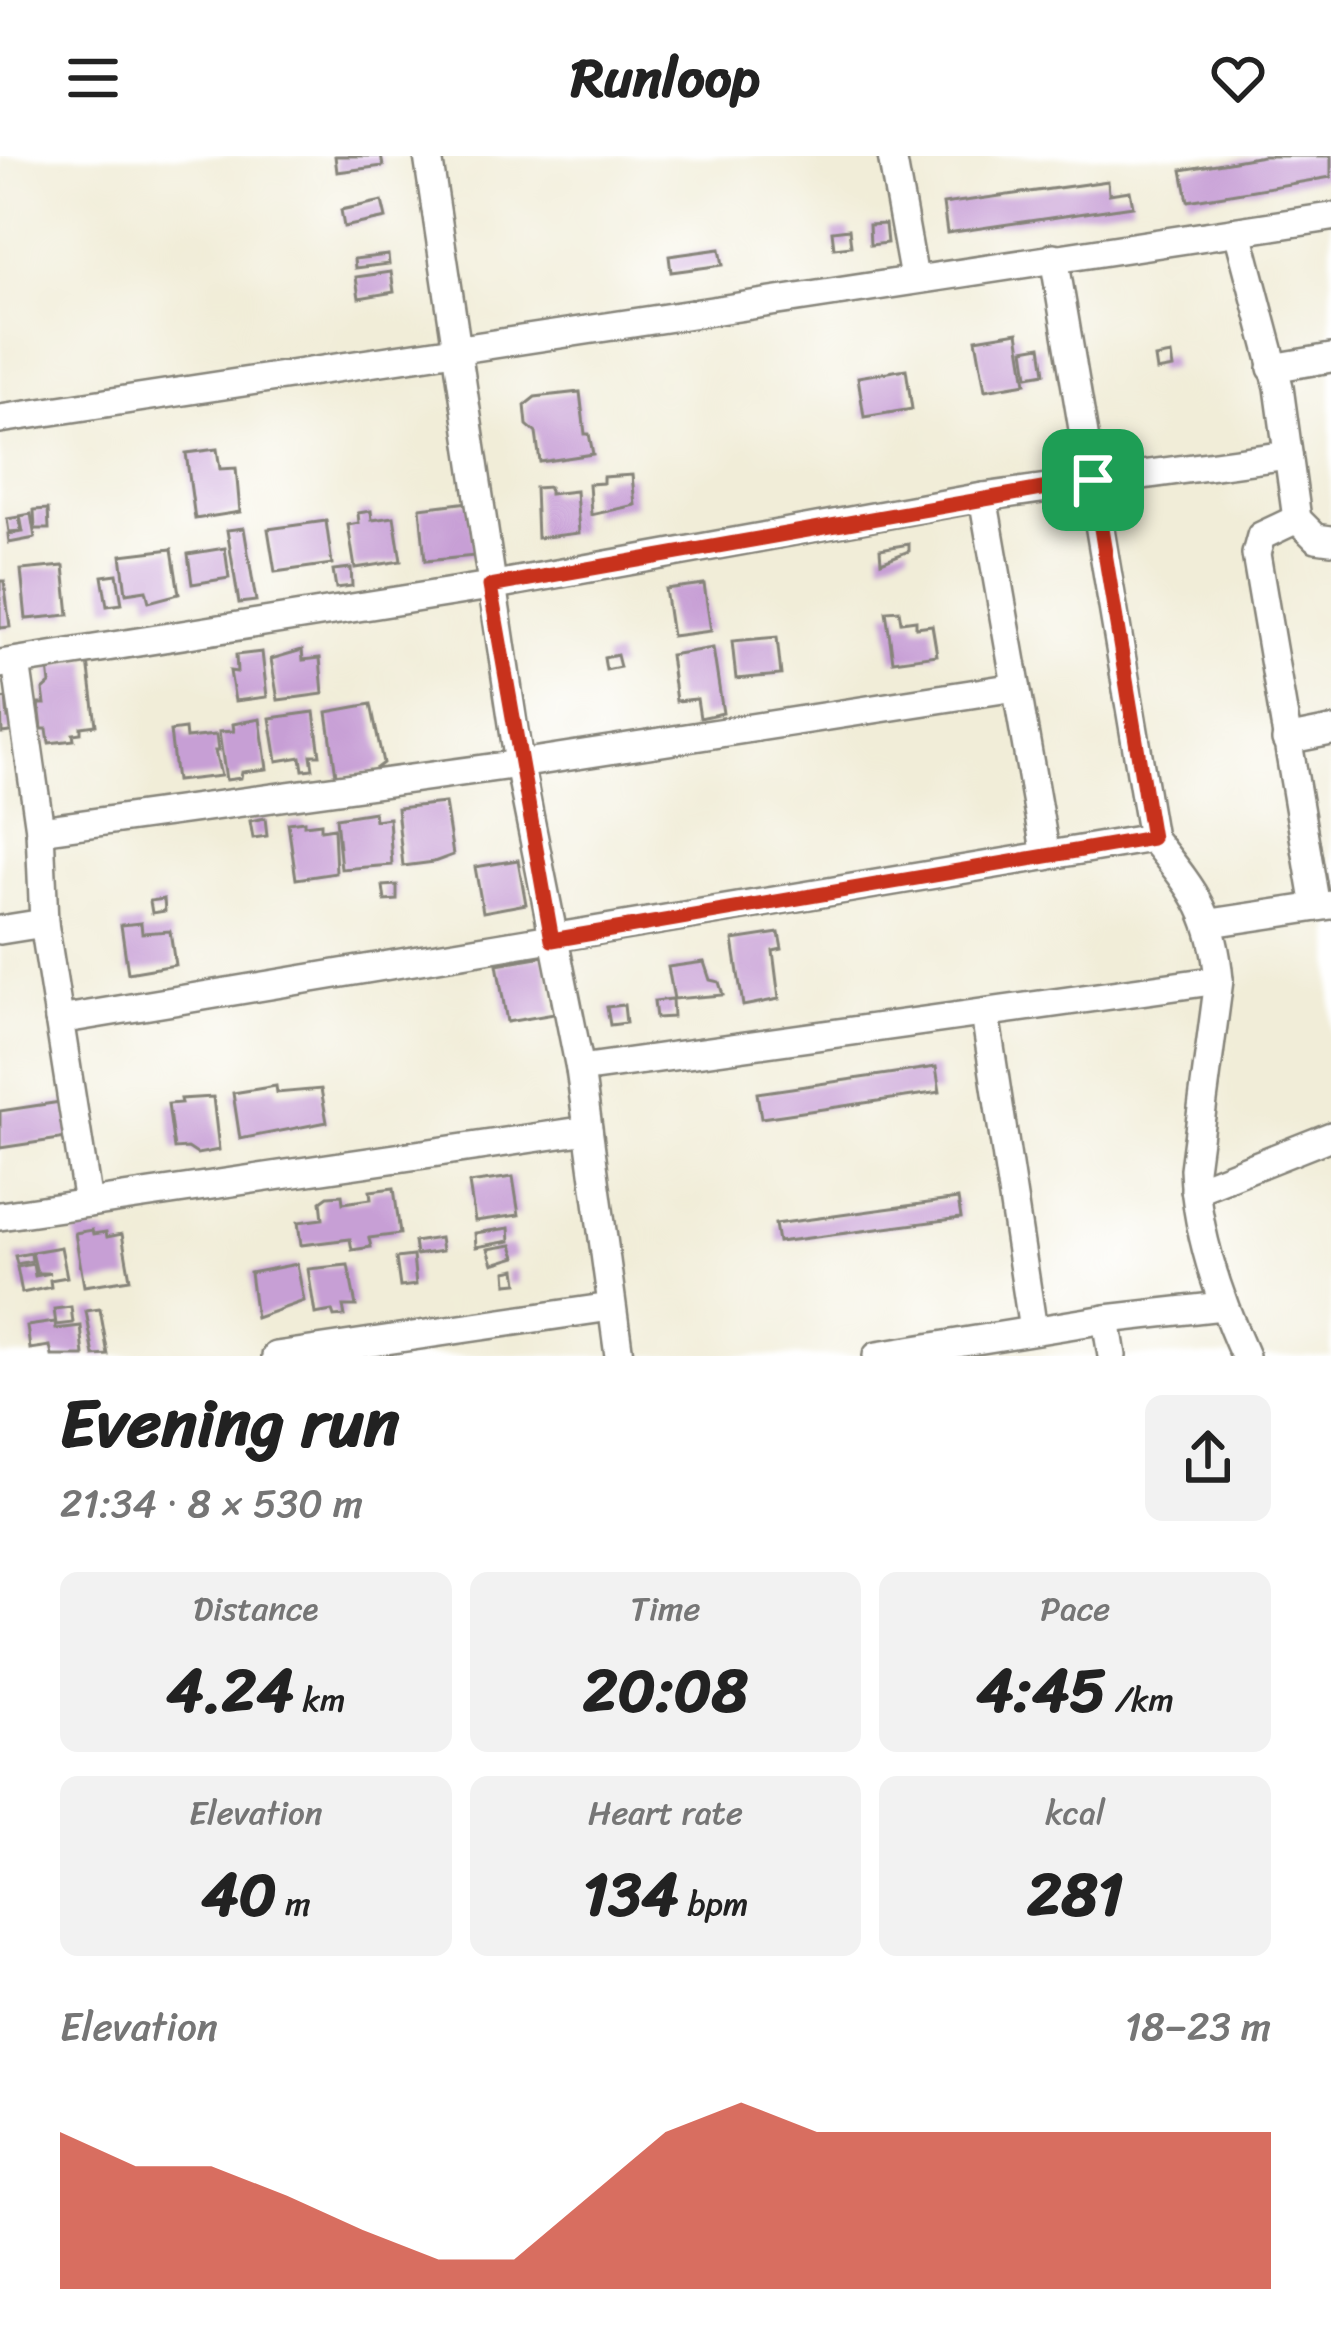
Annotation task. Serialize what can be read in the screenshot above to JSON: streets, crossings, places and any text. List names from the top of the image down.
{
  "page": {
    "header": "Runloop",
    "heading": ["Evening run", "21:34 · 8 × 530 m"],
    "stats": [
      ["Distance", "4.24 km"],
      ["Time", "20:08"],
      ["Pace", "4:45 /km"],
      ["Elevation", "40 m"],
      ["Heart rate", "134 bpm"],
      ["kcal", "281"]
    ],
    "chart": ["Elevation", "18–23 m"]
  }
}
